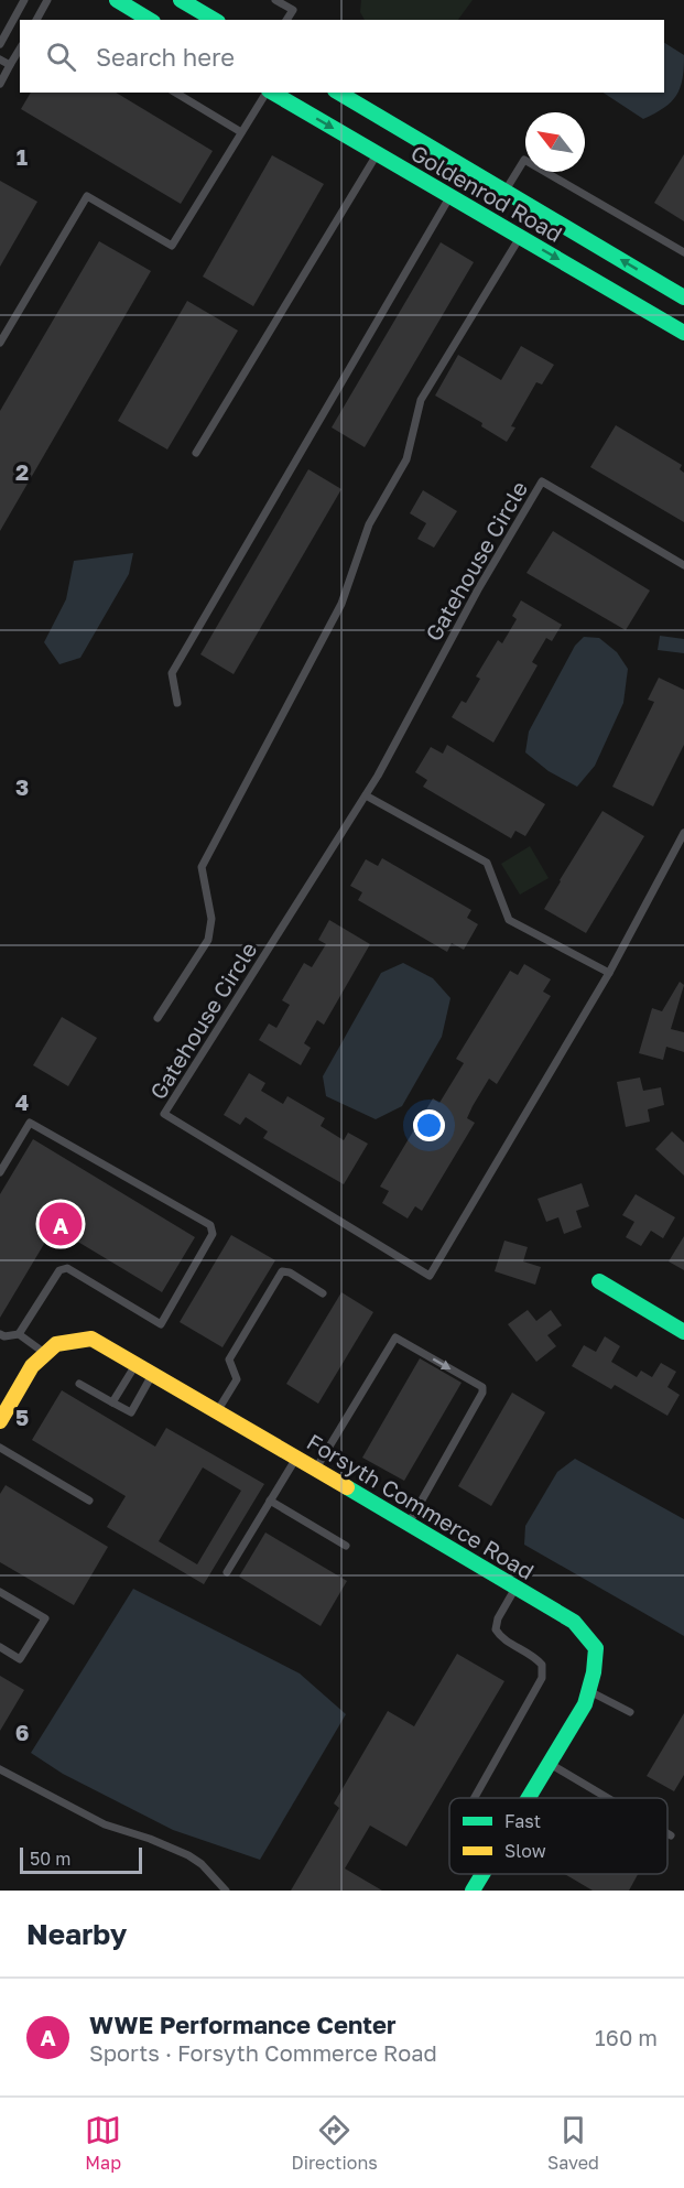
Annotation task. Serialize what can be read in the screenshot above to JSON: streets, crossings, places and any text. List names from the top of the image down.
{
  "streets": {
    "street": ["Goldenrod Road", "Forsyth Commerce Road"],
    "lane": ["Gatehouse Circle"]
  },
  "legend": ["Fast", "Slow"],
  "scale_bar": "50 m",
  "north": "top left",
  "page": {
    "search": "Search here",
    "pins": "A",
    "scale": "50 m",
    "heading": "Nearby",
    "list": [
      {
        "mark": "A",
        "name": "WWE Performance Center",
        "note": "Sports · Forsyth Commerce Road",
        "value": "160 m"
      }
    ],
    "nav": ["Map", "Directions", "Saved"]
  },
  "grid": {
    "rows": [
      "1",
      "2",
      "3",
      "4",
      "5",
      "6"
    ]
  }
}
